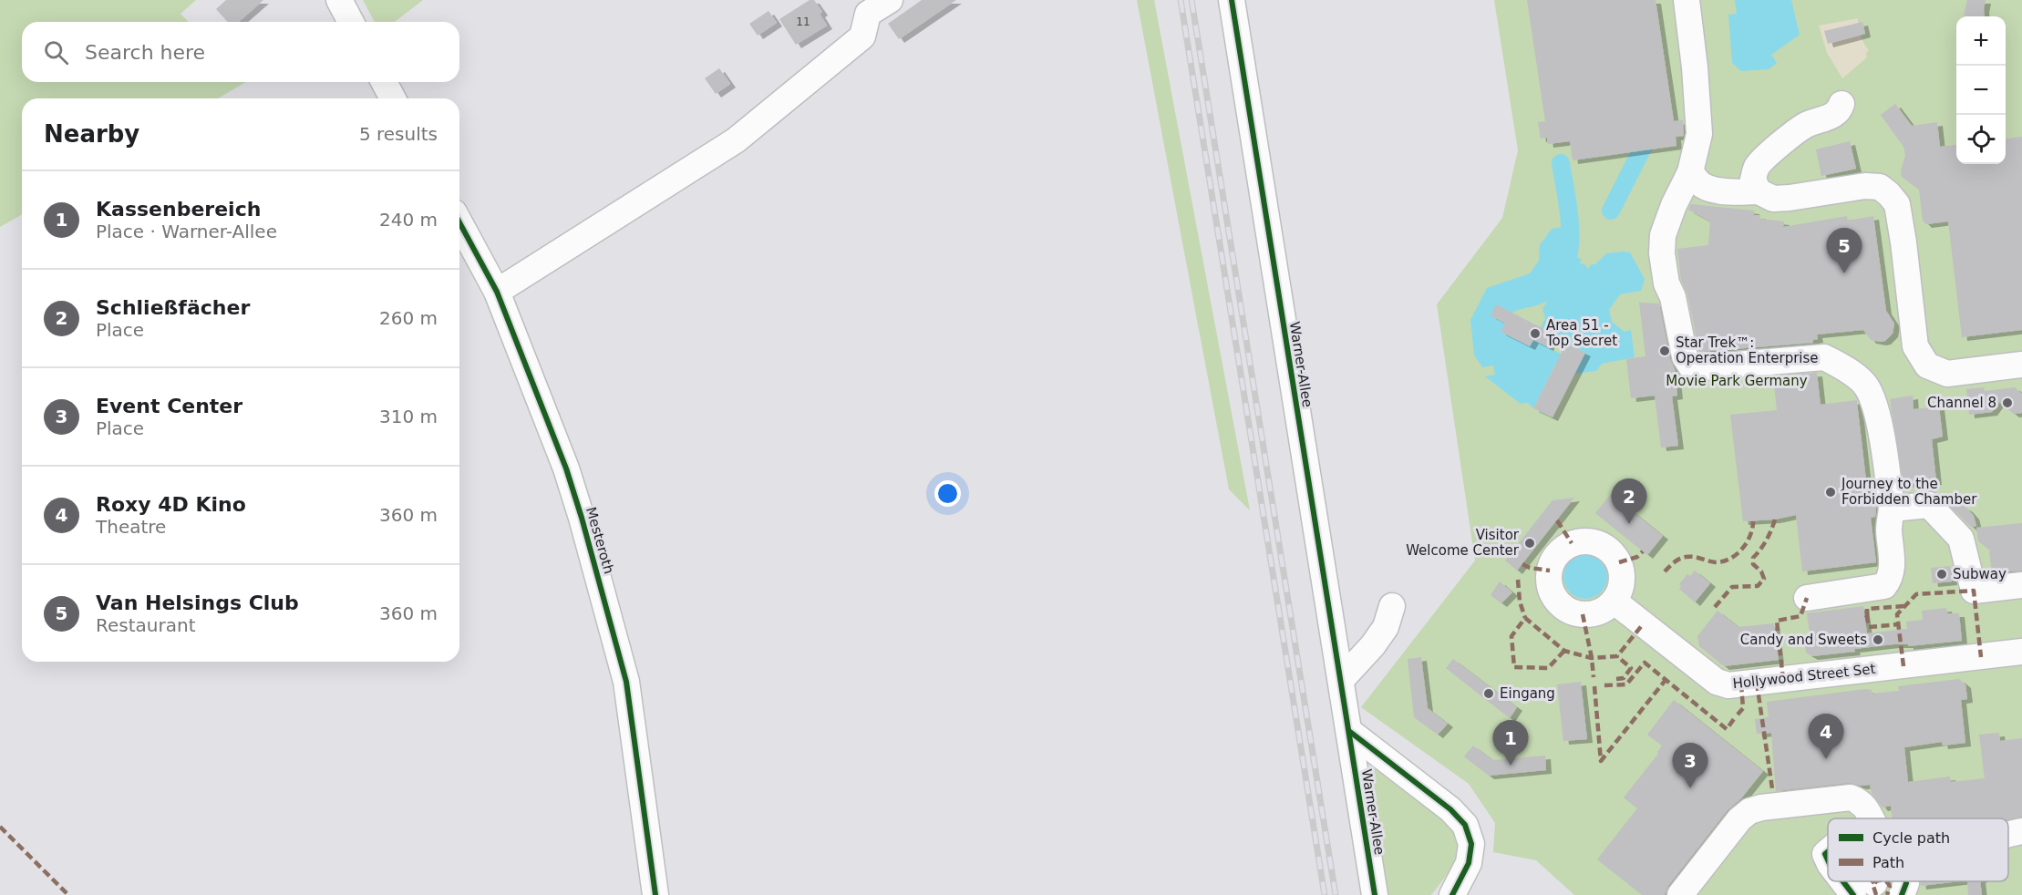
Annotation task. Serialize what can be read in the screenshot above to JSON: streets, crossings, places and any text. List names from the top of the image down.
{
  "streets": {
    "street": ["Warner-Allee", "Mesteroth", "Hollywood Street Set"]
  },
  "parks": ["Movie Park Germany"],
  "places": [
    "Area 51 - Top Secret",
    "Star Trek™: Operation Enterprise",
    "Channel 8",
    "Journey to the Forbidden Chamber",
    "Visitor Welcome Center",
    "Subway",
    "Candy and Sweets",
    "Eingang"
  ],
  "house_numbers": ["11"],
  "legend": ["Cycle path", "Path"],
  "page": {
    "map_buttons": ["+", "−"],
    "search": "Search here",
    "heading": ["Nearby", "5 results"],
    "list": [
      {
        "mark": "1",
        "name": "Kassenbereich",
        "note": "Place · Warner-Allee",
        "value": "240 m"
      },
      {
        "mark": "2",
        "name": "Schließfächer",
        "note": "Place",
        "value": "260 m"
      },
      {
        "mark": "3",
        "name": "Event Center",
        "note": "Place",
        "value": "310 m"
      },
      {
        "mark": "4",
        "name": "Roxy 4D Kino",
        "note": "Theatre",
        "value": "360 m"
      },
      {
        "mark": "5",
        "name": "Van Helsings Club",
        "note": "Restaurant",
        "value": "360 m"
      }
    ],
    "pins": [
      "5",
      "2",
      "4",
      "1",
      "3"
    ]
  }
}
